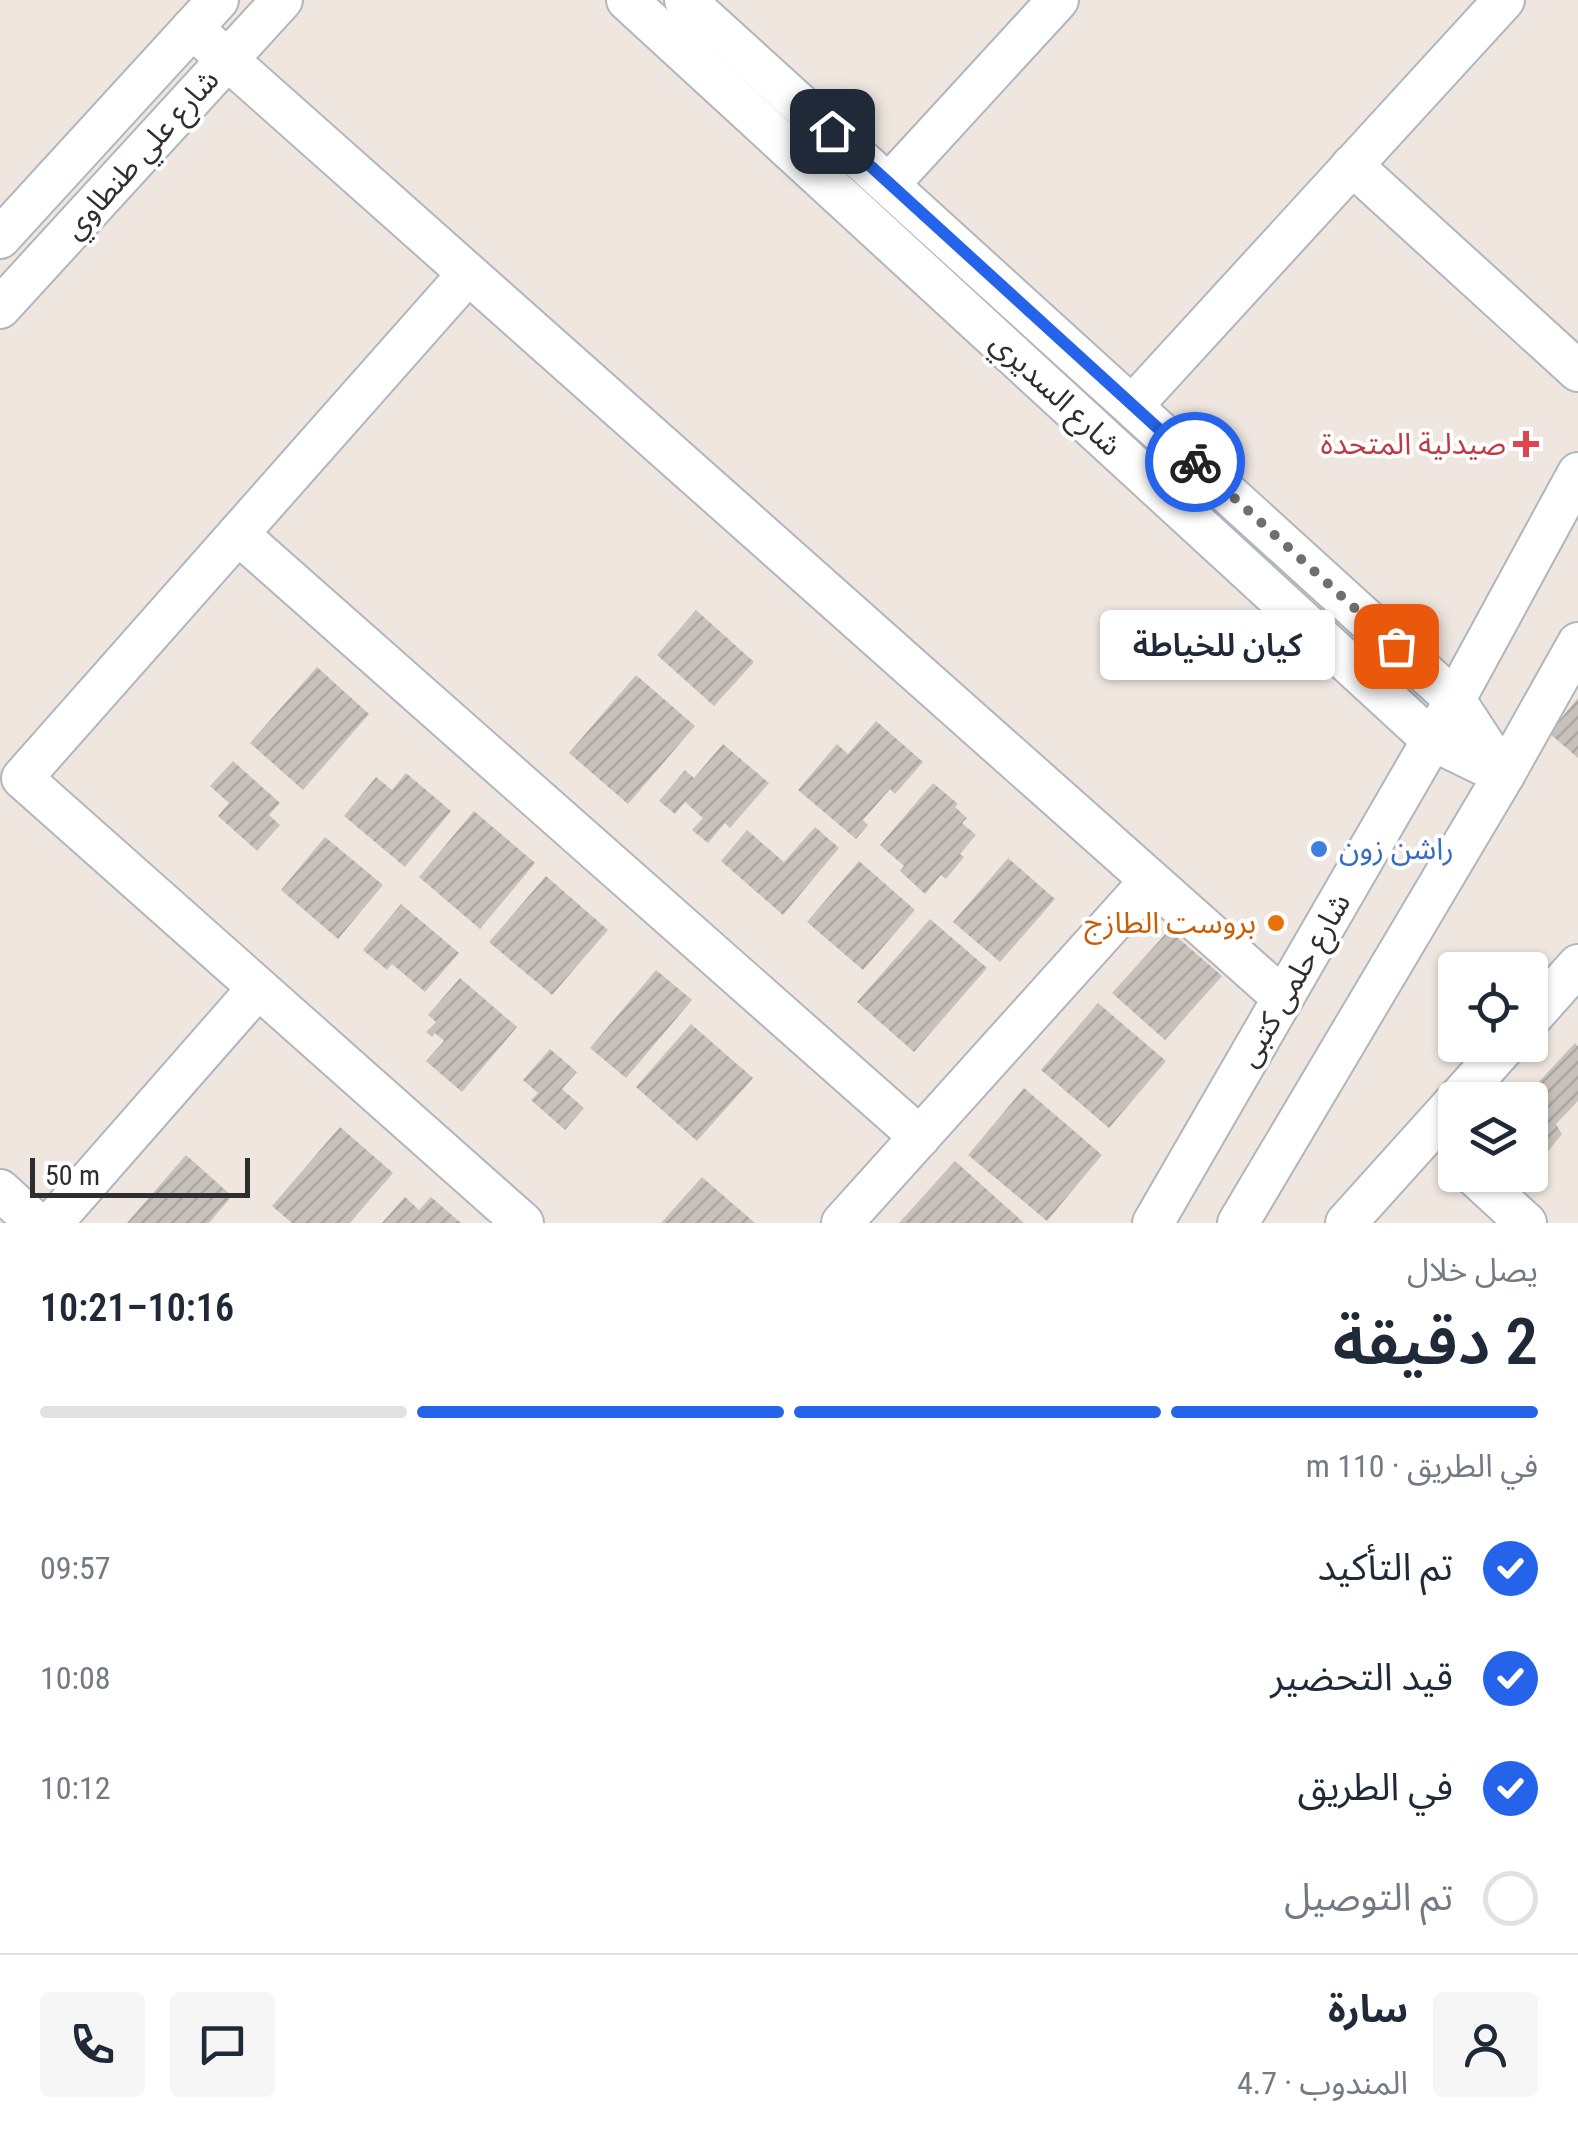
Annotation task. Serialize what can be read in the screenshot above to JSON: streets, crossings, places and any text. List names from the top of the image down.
{
  "streets": {
    "street": ["شارع علي طنطاوي", "شارع السديري", "شارع حلمى كتبى"]
  },
  "crossings": [
    ["شارع السديري", "شارع حلمى كتبى"]
  ],
  "places": {
    "health": ["صيدلية المتحدة"],
    "other": ["كيان للخياطة", "راشن زون", "بروست الطازج"]
  },
  "scale_bar": "50 m",
  "page": {
    "bubble": "كيان للخياطة",
    "scale": "50 m",
    "heading": ["2 دقيقة", "يصل خلال", "10:16–10:21"],
    "panel": ["سارة", "المندوب · 4.7"],
    "bar": "في الطريق · 110 m",
    "list": [
      ["تم التأكيد", "09:57"],
      ["قيد التحضير", "10:08"],
      ["في الطريق", "10:12"],
      "تم التوصيل"
    ]
  }
}
